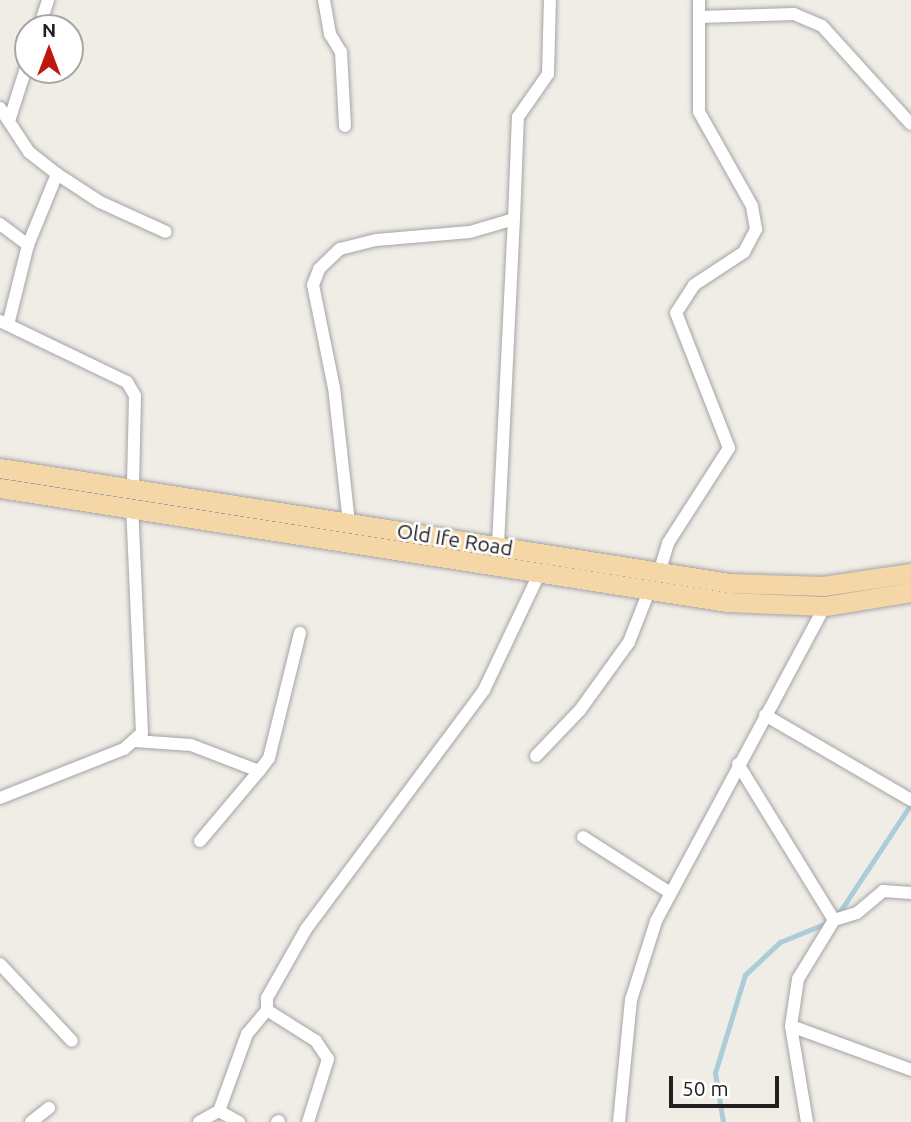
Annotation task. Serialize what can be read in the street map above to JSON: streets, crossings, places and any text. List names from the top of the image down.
{
  "streets": {
    "main road": ["Old Ife Road"]
  },
  "scale_bar": "50 m",
  "north": "top"
}
